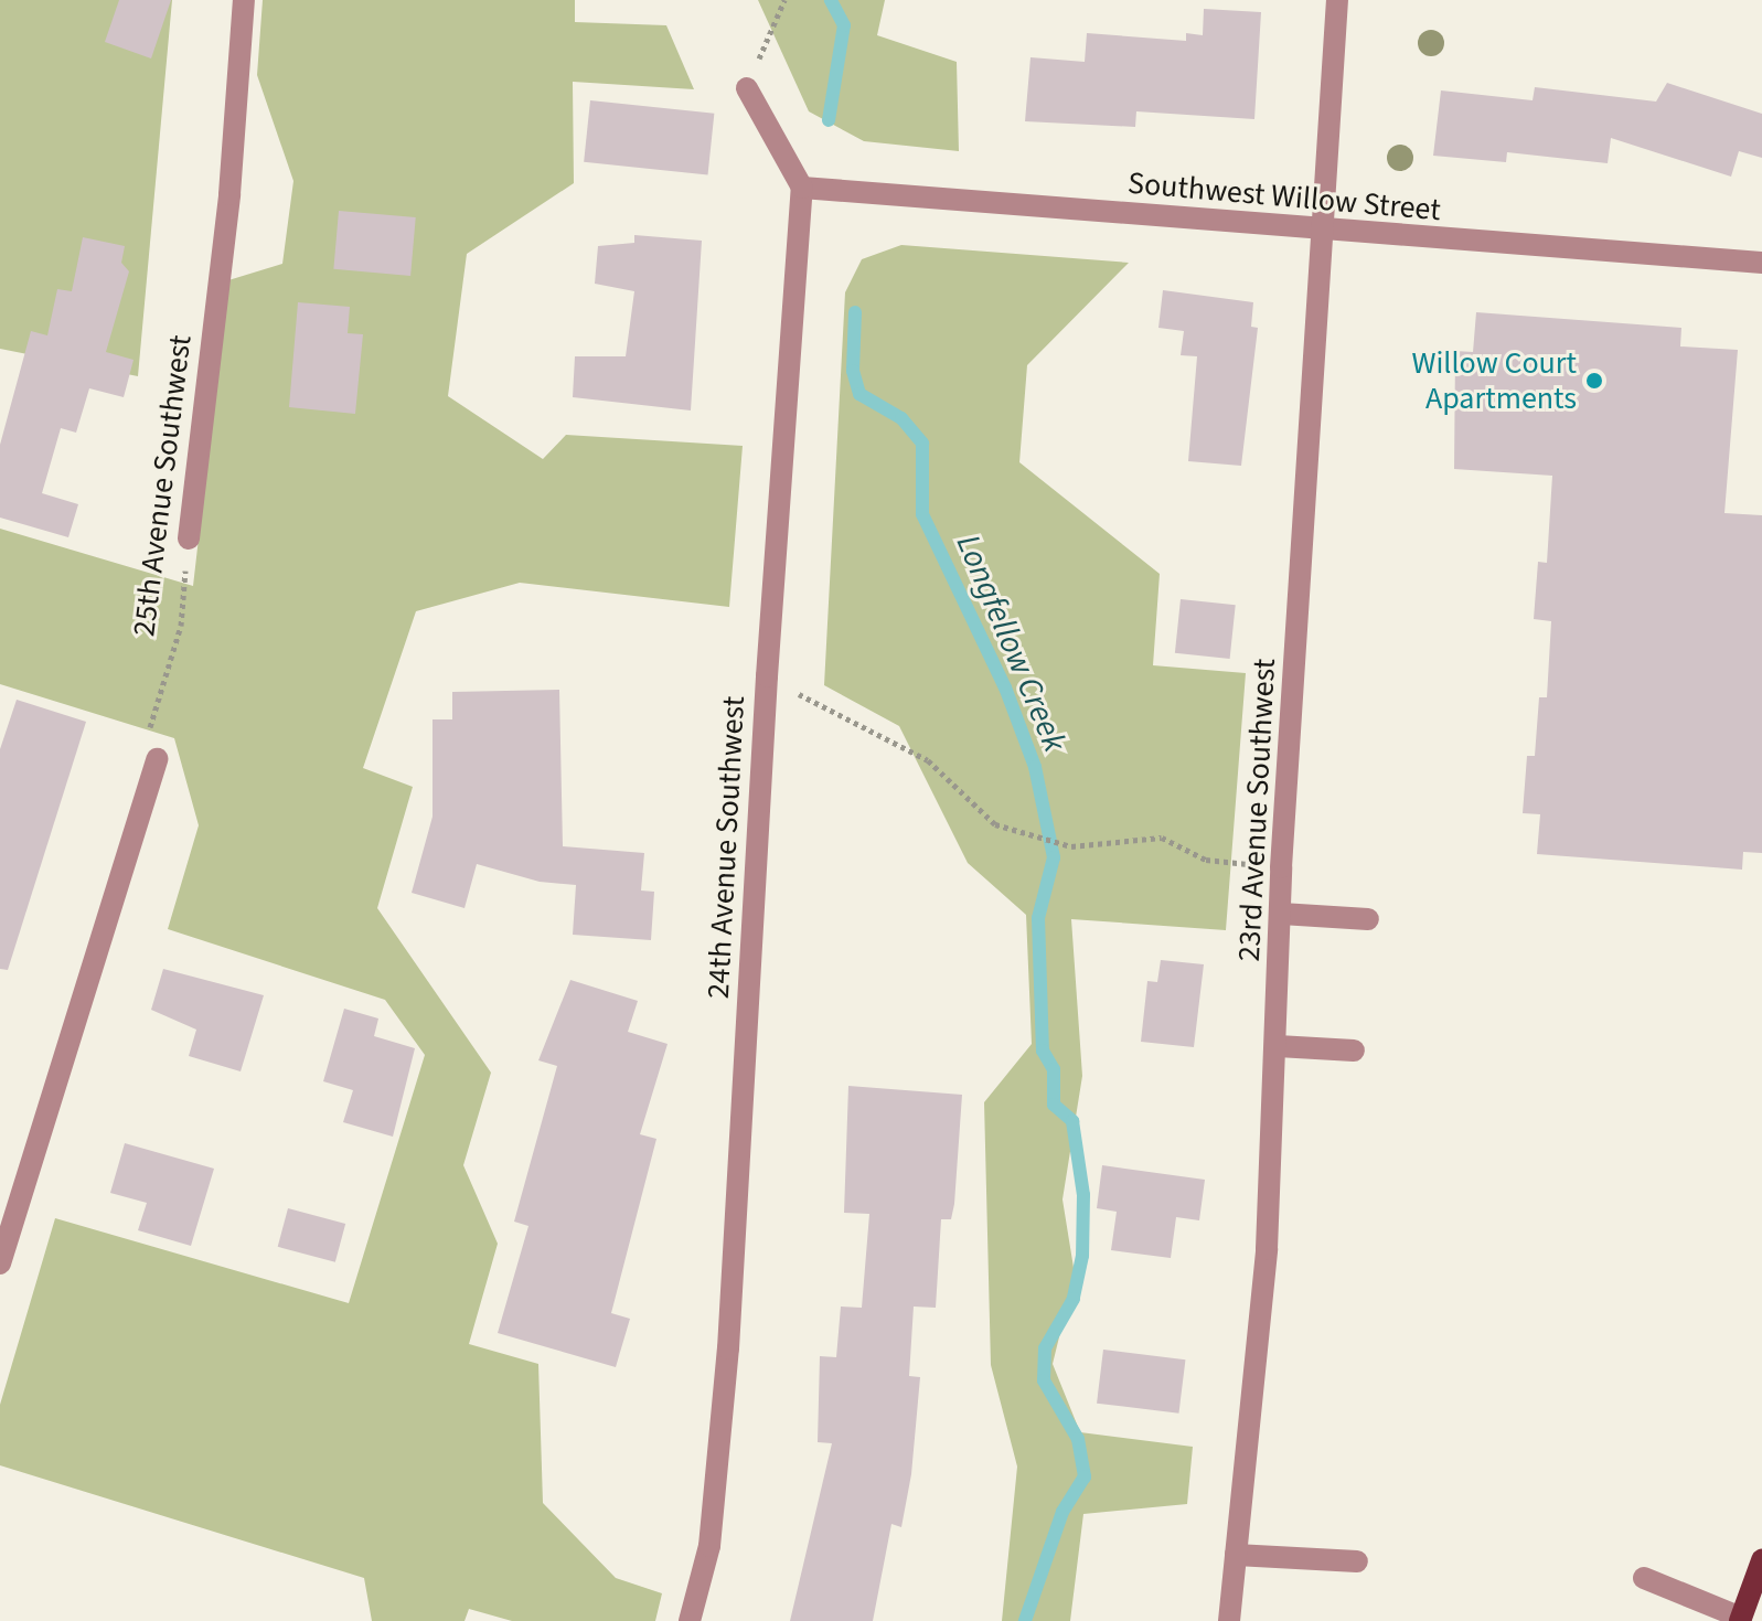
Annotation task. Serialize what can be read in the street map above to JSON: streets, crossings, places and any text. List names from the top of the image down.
{
  "streets": {
    "street": [
      "Southwest Willow Street",
      "25th Avenue Southwest",
      "23rd Avenue Southwest",
      "24th Avenue Southwest"
    ]
  },
  "crossings": [
    ["Southwest Willow Street", "23rd Avenue Southwest"],
    ["Southwest Willow Street", "24th Avenue Southwest"]
  ],
  "water": ["Longfellow Creek"],
  "places": ["Willow Court Apartments"]
}
